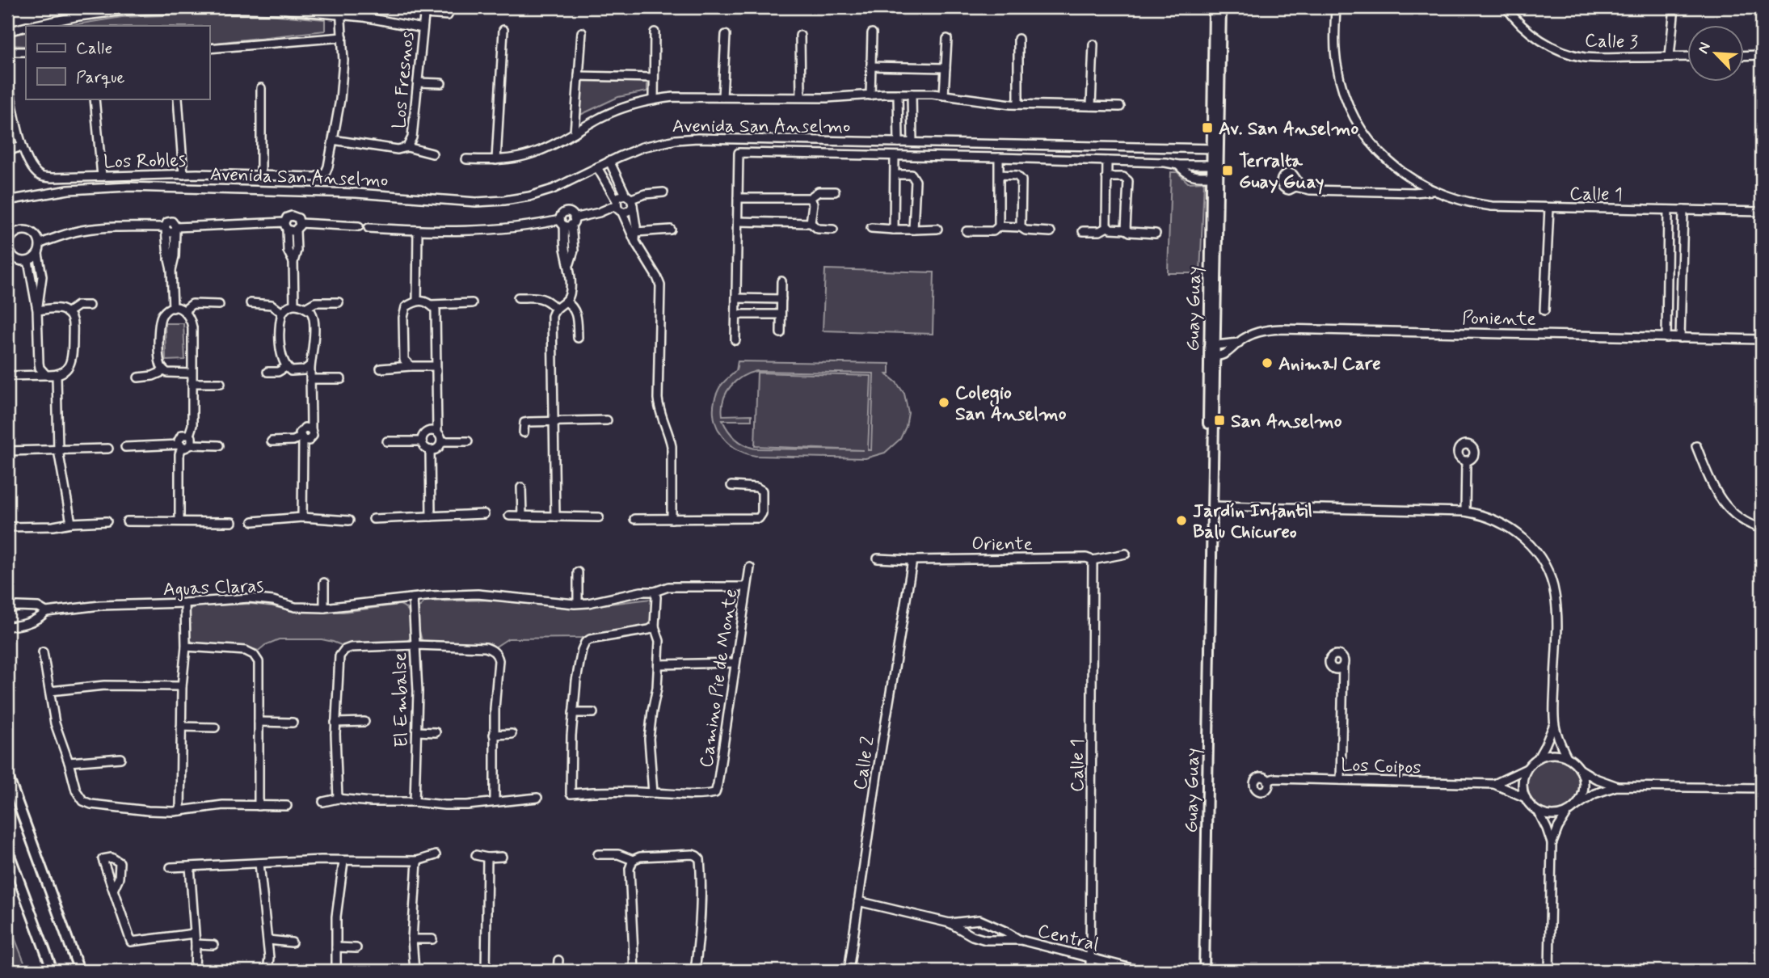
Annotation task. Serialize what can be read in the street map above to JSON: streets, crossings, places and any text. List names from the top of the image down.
{
  "streets": {
    "street": [
      "Calle 3",
      "Los Fresnos",
      "Avenida San Anselmo",
      "Los Robles",
      "Calle 1",
      "Guay Guay",
      "Poniente",
      "Oriente",
      "Aguas Claras",
      "Camino Pie de Monte",
      "El Embalse",
      "Calle 2",
      "Los Coipos",
      "Central"
    ]
  },
  "crossings": [
    ["Los Fresnos", "Los Robles"],
    ["Avenida San Anselmo", "Guay Guay"],
    ["Calle 1", "Oriente"],
    ["Calle 1", "Central"],
    ["Guay Guay", "Poniente"],
    ["Oriente", "Calle 2"],
    ["Aguas Claras", "Camino Pie de Monte"],
    ["Aguas Claras", "El Embalse"],
    ["Calle 2", "Central"]
  ],
  "places": {
    "transit": ["Av. San Anselmo", "Terralta Guay Guay", "San Anselmo"],
    "other": ["Animal Care", "Colegio San Anselmo", "Jardín Infantil Balu Chicureo"]
  },
  "legend": ["Calle", "Parque"],
  "north": "top left"
}
